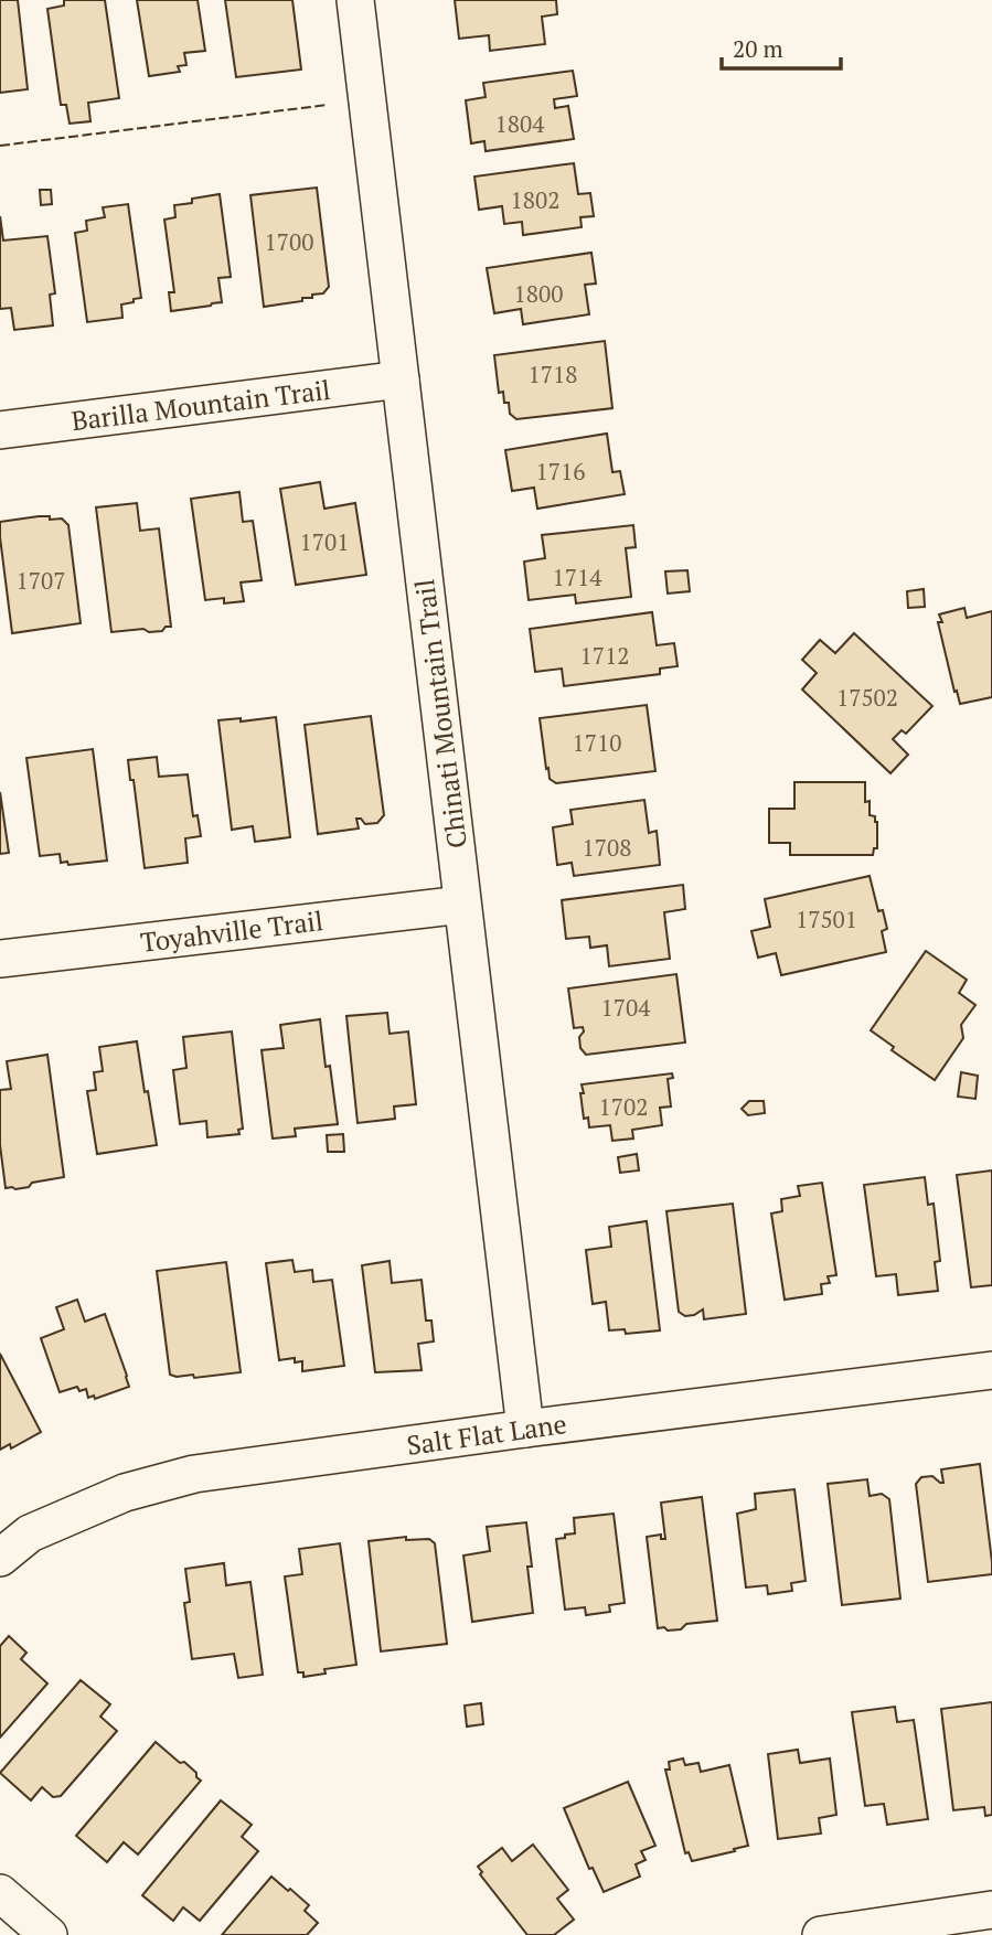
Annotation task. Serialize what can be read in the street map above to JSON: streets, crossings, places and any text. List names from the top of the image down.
{
  "streets": {
    "street": [
      "Barilla Mountain Trail",
      "Chinati Mountain Trail",
      "Toyahville Trail",
      "Salt Flat Lane"
    ]
  },
  "crossings": [
    ["Barilla Mountain Trail", "Chinati Mountain Trail"],
    ["Chinati Mountain Trail", "Toyahville Trail"],
    ["Chinati Mountain Trail", "Salt Flat Lane"]
  ],
  "house_numbers": [
    "1804",
    "1802",
    "1700",
    "1800",
    "1718",
    "1716",
    "1701",
    "1714",
    "1707",
    "1712",
    "17502",
    "1710",
    "1708",
    "17501",
    "1704",
    "1702"
  ],
  "scale_bar": "20 m"
}
